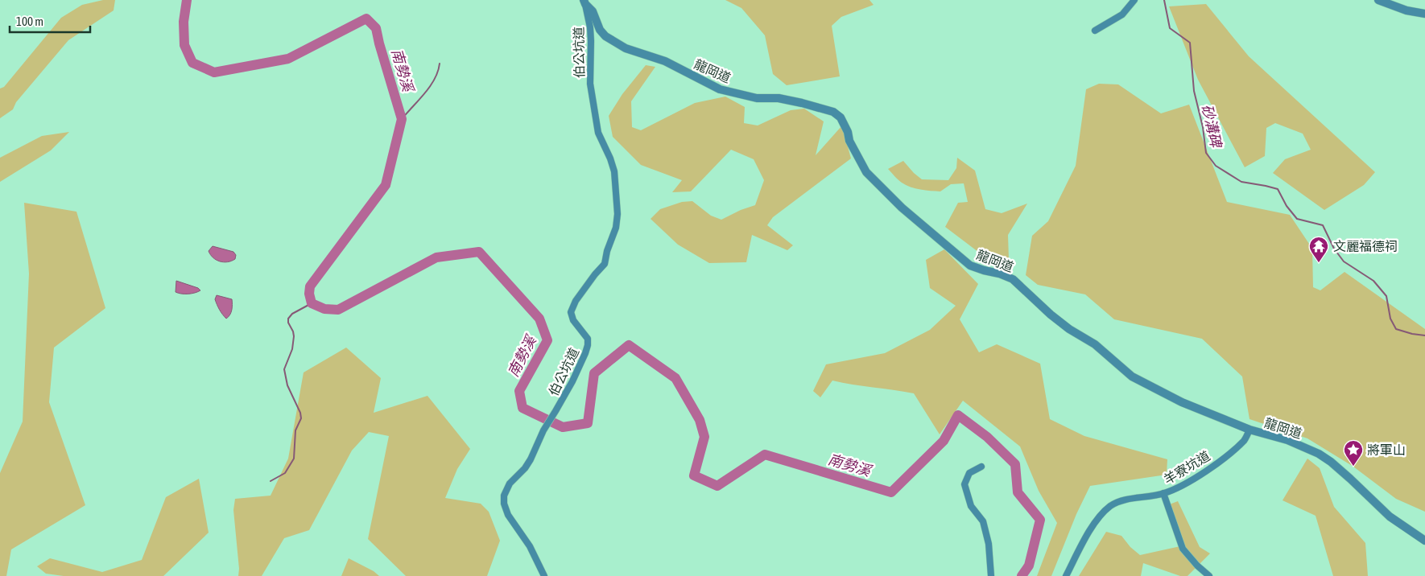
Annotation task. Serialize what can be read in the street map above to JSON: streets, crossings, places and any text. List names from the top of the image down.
{
  "streets": {
    "street": ["伯公坑道", "龍岡道", "羊寮坑道"]
  },
  "crossings": [
    ["伯公坑道", "龍岡道"],
    ["龍岡道", "羊寮坑道"]
  ],
  "water": ["南勢溪", "砂溝碑"],
  "places": {
    "temple": ["文麗福德祠"],
    "place": ["將軍山"]
  },
  "scale_bar": "100 m"
}
